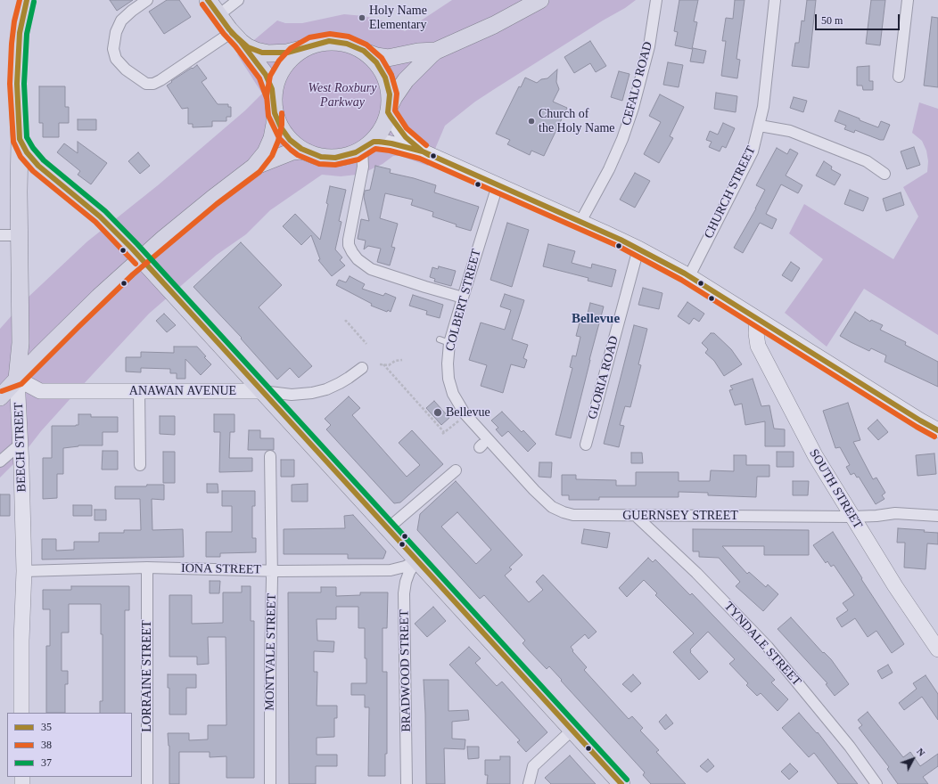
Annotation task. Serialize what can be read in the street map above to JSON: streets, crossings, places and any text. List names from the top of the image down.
{
  "streets": {
    "main road": ["BEECH STREET"],
    "street": [
      "CEFALO ROAD",
      "CHURCH STREET",
      "COLBERT STREET",
      "GLORIA ROAD",
      "ANAWAN AVENUE",
      "SOUTH STREET",
      "GUERNSEY STREET",
      "IONA STREET",
      "TYNDALE STREET",
      "MONTVALE STREET",
      "BRADWOOD STREET",
      "LORRAINE STREET"
    ]
  },
  "crossings": [
    ["COLBERT STREET", "GUERNSEY STREET"],
    ["ANAWAN AVENUE", "BEECH STREET"],
    ["BEECH STREET", "IONA STREET"],
    ["SOUTH STREET", "GUERNSEY STREET"],
    ["GUERNSEY STREET", "TYNDALE STREET"],
    ["IONA STREET", "MONTVALE STREET"],
    ["IONA STREET", "BRADWOOD STREET"],
    ["IONA STREET", "LORRAINE STREET"]
  ],
  "districts": ["Bellevue"],
  "parks": ["West Roxbury Parkway"],
  "places": ["Holy Name Elementary", "Church of the Holy Name", "Bellevue"],
  "lines": ["transit line 35", "transit line 38", "transit line 37"],
  "legend": ["35", "38", "37"],
  "scale_bar": "50 m",
  "north": "top right"
}
